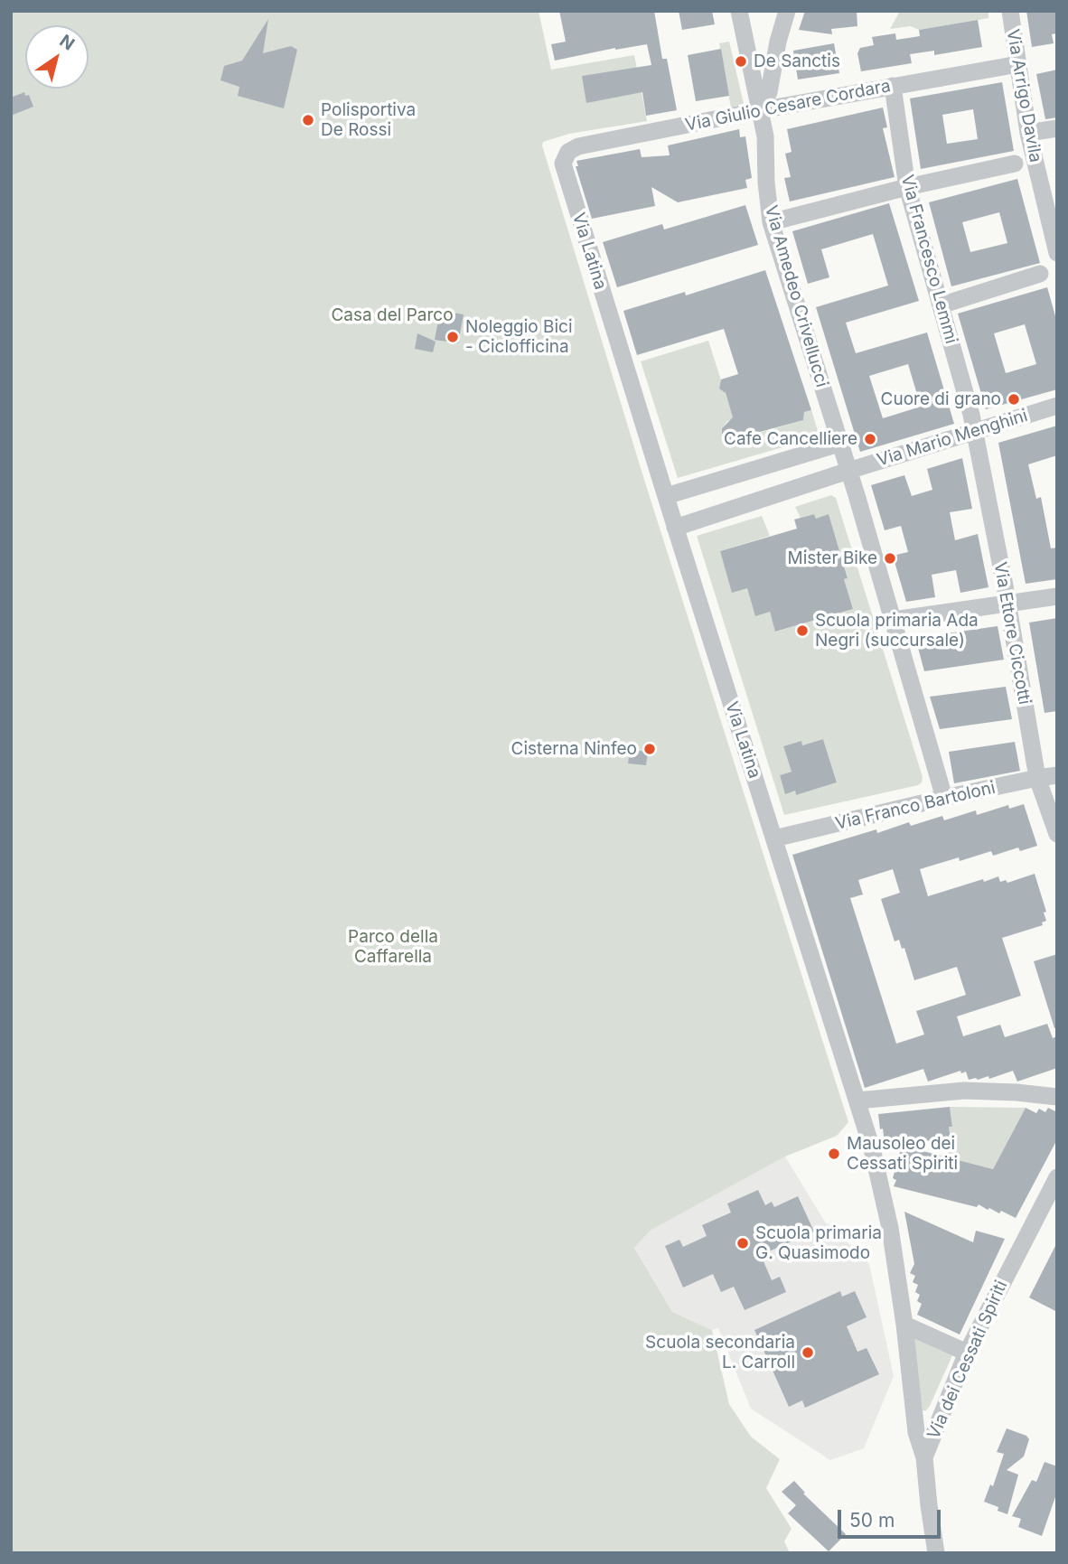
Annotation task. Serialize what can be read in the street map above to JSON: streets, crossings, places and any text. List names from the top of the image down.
{
  "streets": {
    "street": [
      "Via Arrigo Davila",
      "Via Giulio Cesare Cordara",
      "Via Latina",
      "Via Francesco Lemmi",
      "Via Amedeo Crivellucci",
      "Via Mario Menghini",
      "Via Ettore Ciccotti",
      "Via Franco Bartoloni",
      "Via dei Cessati Spiriti"
    ]
  },
  "crossings": [
    ["Via Arrigo Davila", "Via Giulio Cesare Cordara"],
    ["Via Giulio Cesare Cordara", "Via Latina"],
    ["Via Giulio Cesare Cordara", "Via Francesco Lemmi"],
    ["Via Giulio Cesare Cordara", "Via Amedeo Crivellucci"],
    ["Via Latina", "Via Mario Menghini"],
    ["Via Latina", "Via Franco Bartoloni"],
    ["Via Latina", "Via dei Cessati Spiriti"],
    ["Via Francesco Lemmi", "Via Mario Menghini"],
    ["Via Francesco Lemmi", "Via Ettore Ciccotti"],
    ["Via Amedeo Crivellucci", "Via Mario Menghini"],
    ["Via Amedeo Crivellucci", "Via Franco Bartoloni"],
    ["Via Mario Menghini", "Via Ettore Ciccotti"],
    ["Via Ettore Ciccotti", "Via Franco Bartoloni"]
  ],
  "parks": ["Casa del Parco", "Parco della Caffarella"],
  "places": [
    "De Sanctis",
    "Polisportiva De Rossi",
    "Noleggio Bici - Ciclofficina",
    "Cuore di grano",
    "Cafe Cancelliere",
    "Mister Bike",
    "Scuola primaria Ada Negri (succursale)",
    "Cisterna Ninfeo",
    "Mausoleo dei Cessati Spiriti",
    "Scuola primaria G. Quasimodo",
    "Scuola secondaria L. Carroll"
  ],
  "scale_bar": "50 m",
  "north": "top right"
}
